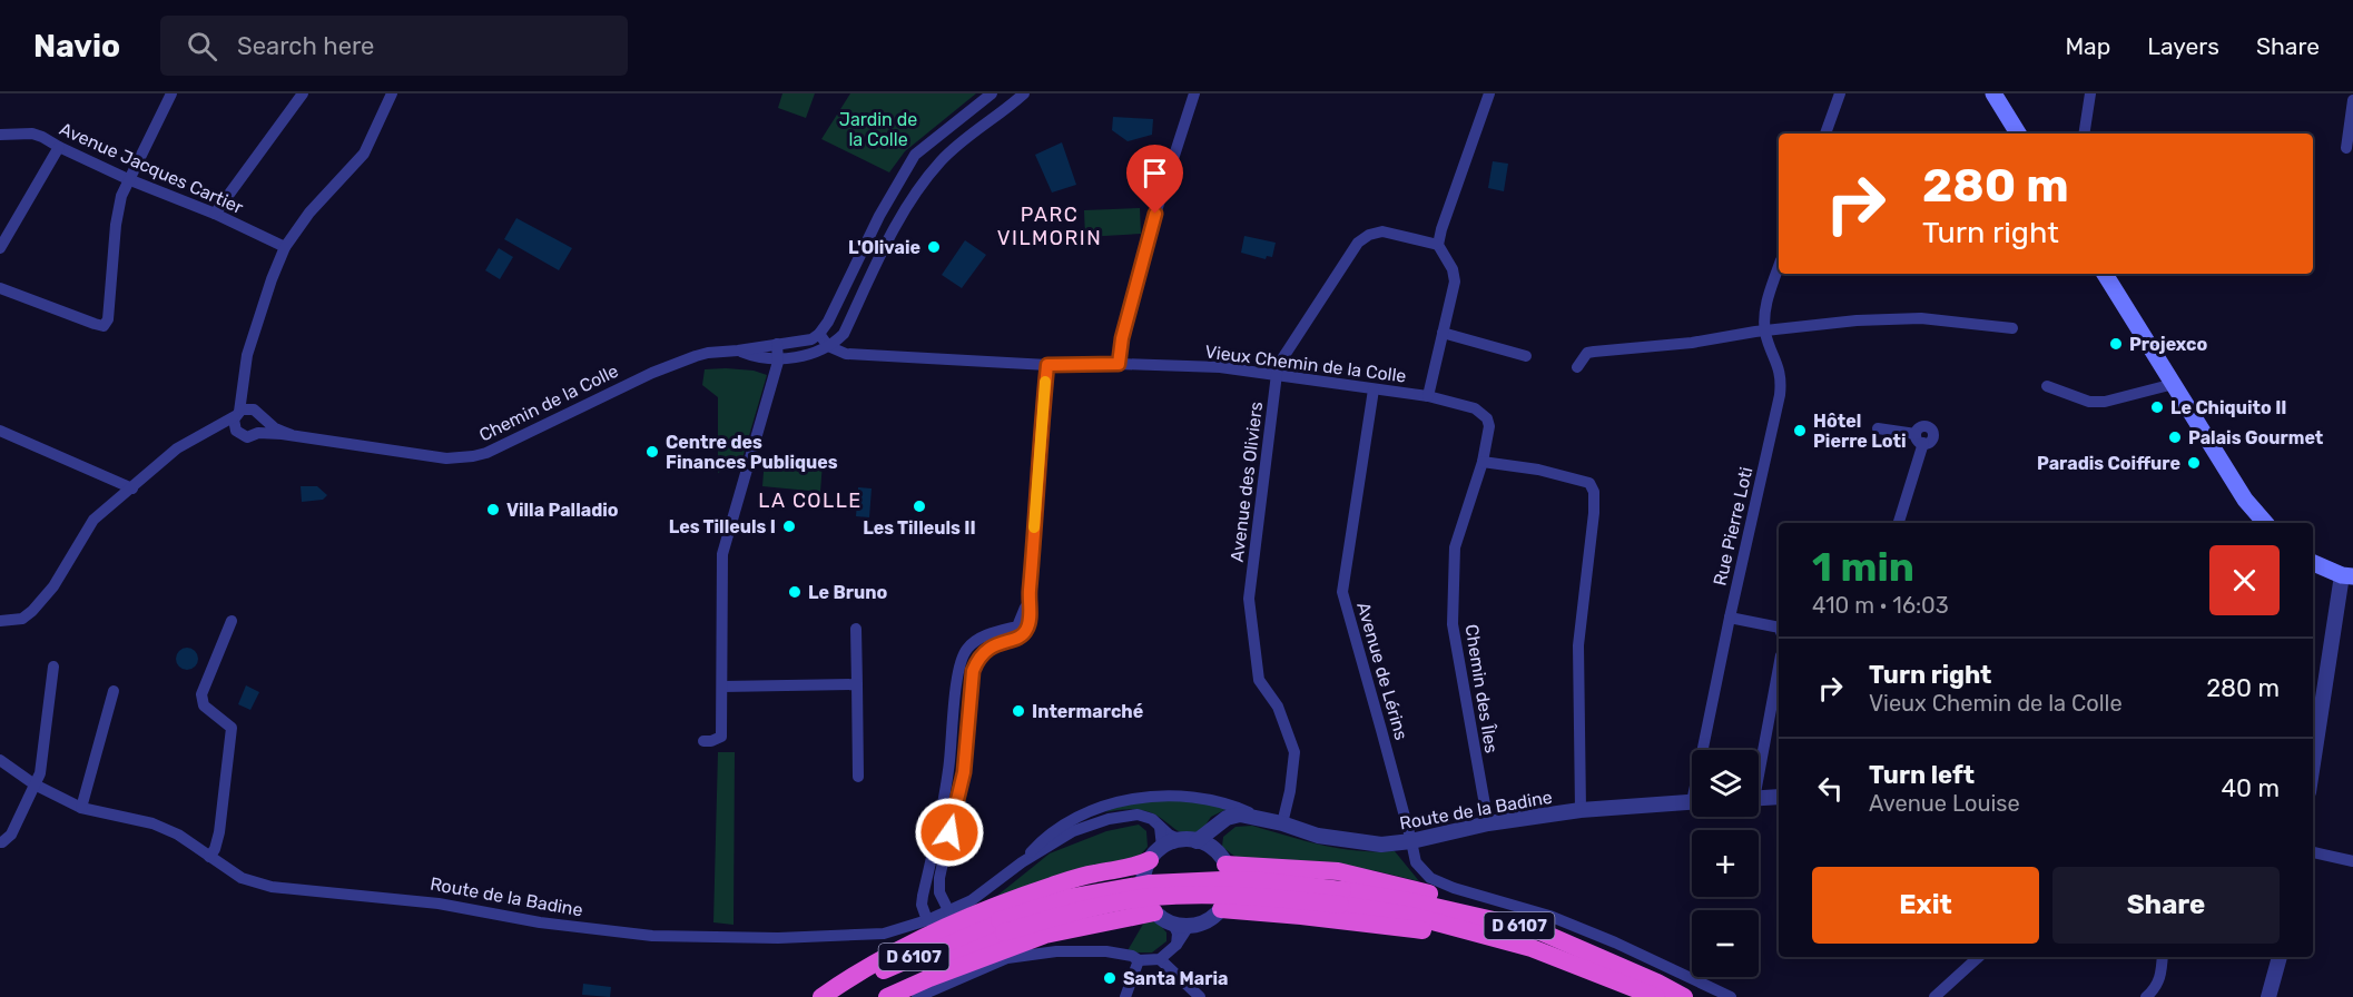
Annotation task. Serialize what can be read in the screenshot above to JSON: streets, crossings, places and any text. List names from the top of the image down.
{
  "streets": {
    "highway": ["D 6107"],
    "street": [
      "Avenue Jacques Cartier",
      "Vieux Chemin de la Colle",
      "Chemin de la Colle",
      "Avenue des Oliviers",
      "Rue Pierre Loti",
      "Avenue de Lérins",
      "Chemin des Îles",
      "Route de la Badine"
    ]
  },
  "crossings": [
    ["Vieux Chemin de la Colle", "Chemin de la Colle"],
    ["Vieux Chemin de la Colle", "Avenue des Oliviers"],
    ["Vieux Chemin de la Colle", "Avenue de Lérins"],
    ["Vieux Chemin de la Colle", "Chemin des Îles"],
    ["Avenue des Oliviers", "Route de la Badine"],
    ["Avenue de Lérins", "Route de la Badine"],
    ["Chemin des Îles", "Route de la Badine"]
  ],
  "districts": ["PARC VILMORIN", "LA COLLE"],
  "parks": ["Jardin de la Colle"],
  "places": [
    "L'Olivaie",
    "Projexco",
    "Le Chiquito II",
    "Hôtel Pierre Loti",
    "Palais Gourmet",
    "Centre des Finances Publiques",
    "Paradis Coiffure",
    "Les Tilleuls II",
    "Villa Palladio",
    "Les Tilleuls I",
    "Le Bruno",
    "Intermarché",
    "Santa Maria"
  ],
  "page": {
    "header": "Navio",
    "search": "Search here",
    "nav": ["Map", "Layers", "Share"],
    "turn": ["280 m", "Turn right"],
    "heading": ["1 min", "410 m · 16:03"],
    "list": [
      {
        "name": "Turn right",
        "note": "Vieux Chemin de la Colle",
        "value": "280 m"
      },
      {
        "name": "Turn left",
        "note": "Avenue Louise",
        "value": "40 m"
      }
    ],
    "map_buttons": ["+", "−"],
    "buttons": ["Exit", "Share"]
  }
}
